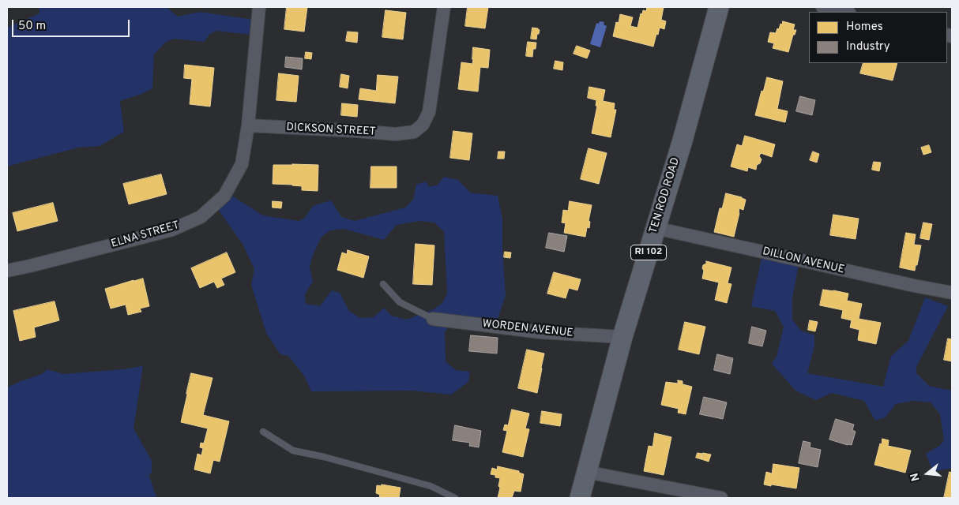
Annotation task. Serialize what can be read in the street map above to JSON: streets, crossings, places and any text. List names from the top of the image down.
{
  "streets": {
    "main road": ["TEN ROD ROAD", "RI 102"],
    "street": [
      "DICKSON STREET",
      "ELNA STREET",
      "DILLON AVENUE",
      "WORDEN AVENUE"
    ]
  },
  "crossings": [
    ["DICKSON STREET", "ELNA STREET"],
    ["TEN ROD ROAD", "DILLON AVENUE"],
    ["TEN ROD ROAD", "WORDEN AVENUE"]
  ],
  "legend": ["Homes", "Industry"],
  "scale_bar": "50 m",
  "north": "left"
}
